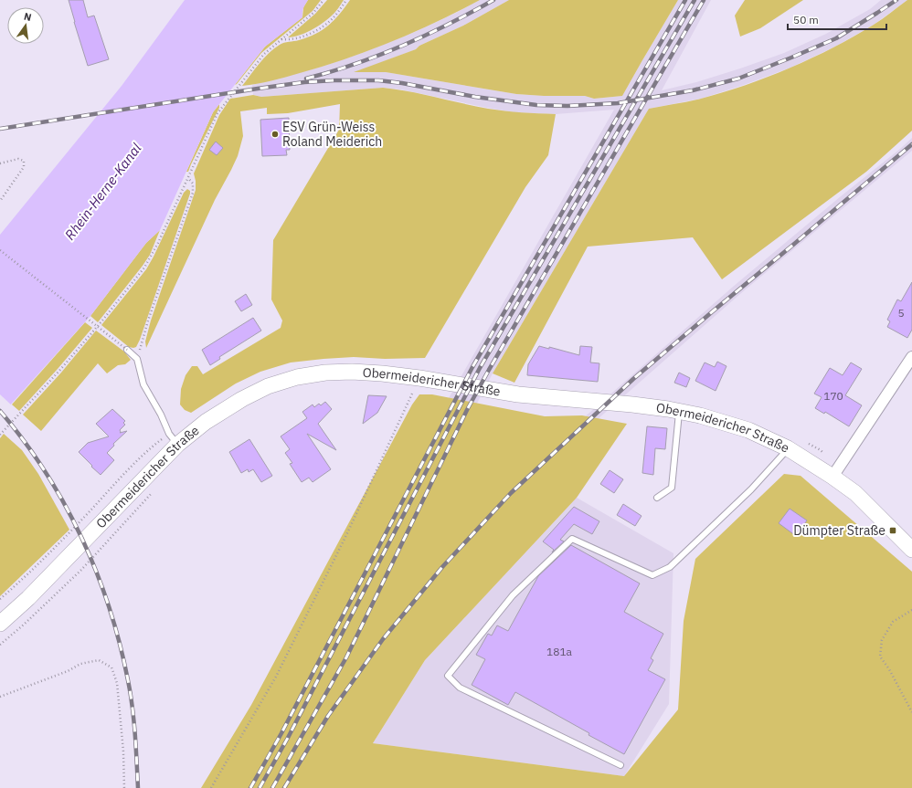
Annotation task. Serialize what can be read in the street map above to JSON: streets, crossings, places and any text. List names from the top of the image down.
{
  "streets": {
    "main road": ["Obermeidericher Straße"]
  },
  "water": ["Rhein-Herne-Kanal"],
  "places": {
    "other": ["ESV Grün-Weiss Roland Meiderich"],
    "transit": ["Dümpter Straße"]
  },
  "house_numbers": ["5", "170", "181a"],
  "scale_bar": "50 m",
  "north": "top"
}
